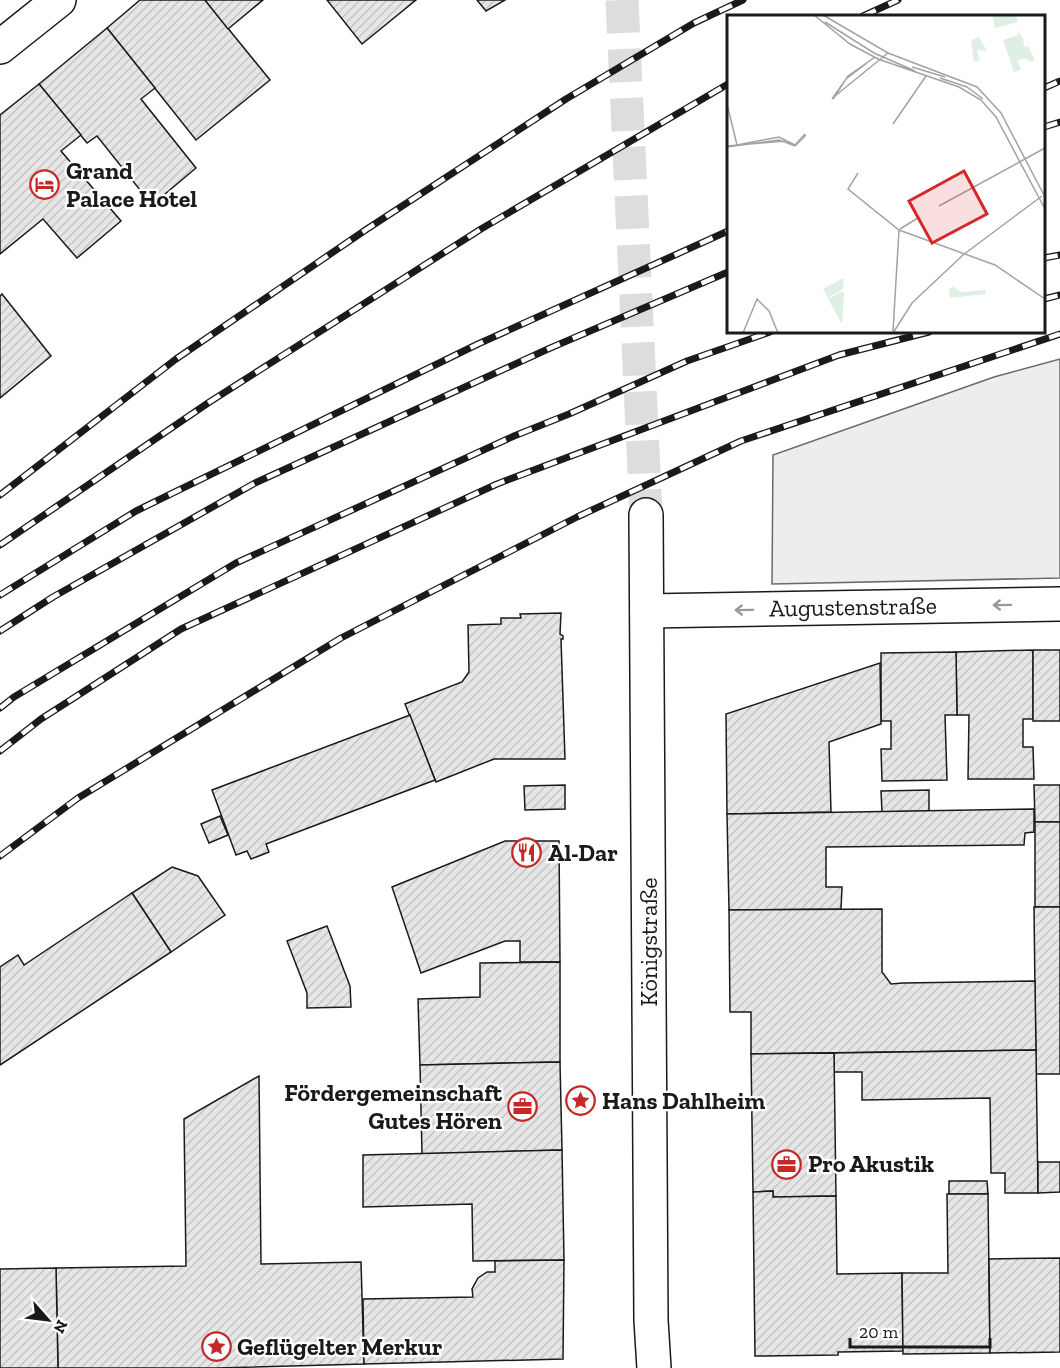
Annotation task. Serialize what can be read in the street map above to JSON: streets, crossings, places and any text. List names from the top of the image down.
{
  "streets": {
    "street": ["Augustenstraße", "Königstraße"]
  },
  "crossings": [
    ["Augustenstraße", "Königstraße"]
  ],
  "one_way": ["Augustenstraße"],
  "places": {
    "hotel": ["Grand Palace Hotel"],
    "restaurant": ["Al-Dar"],
    "place": ["Hans Dahlheim", "Geflügelter Merkur"],
    "office": ["Fördergemeinschaft Gutes Hören", "Pro Akustik"]
  },
  "scale_bar": "20 m",
  "north": "bottom right"
}
